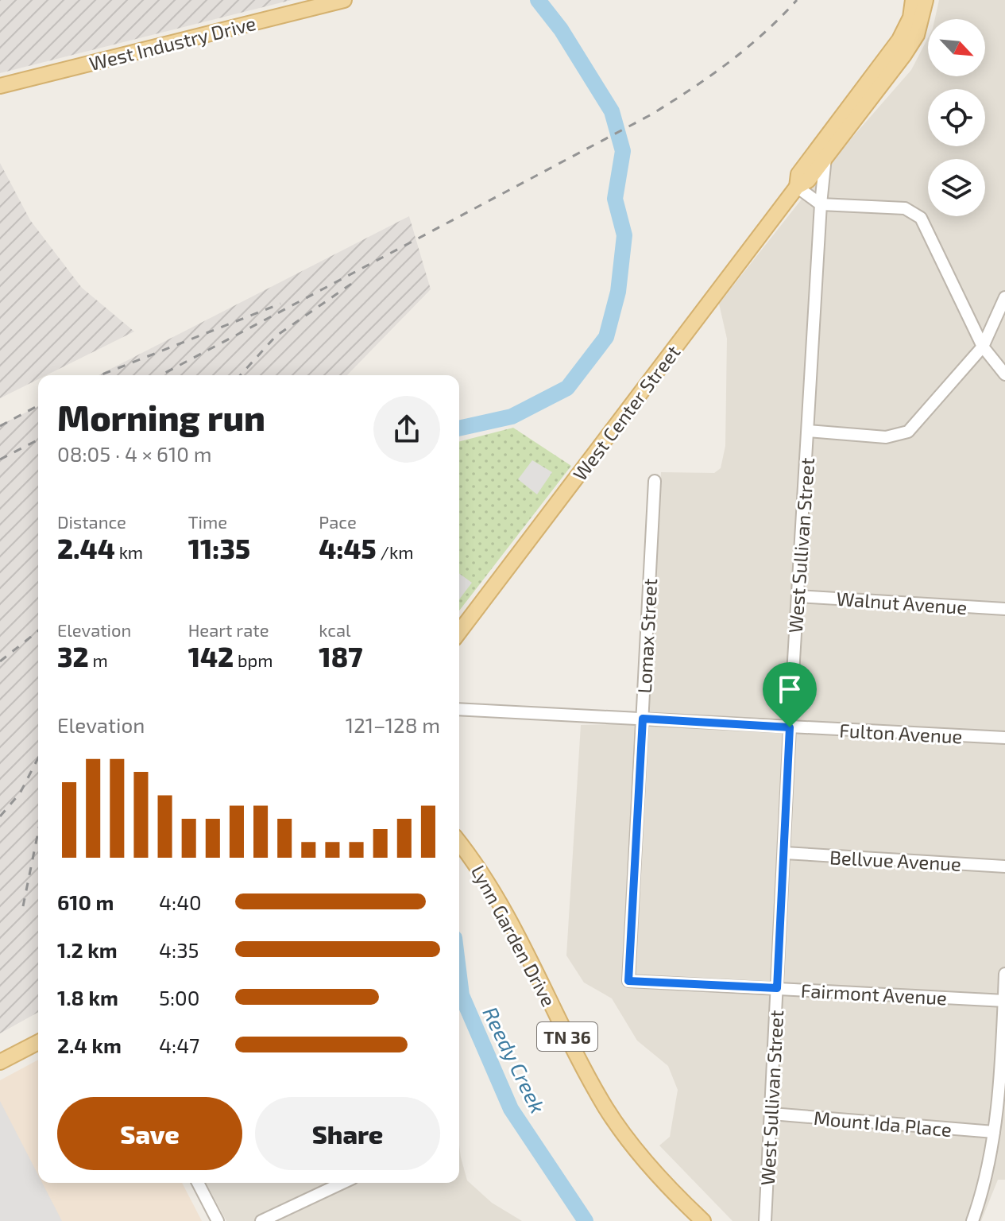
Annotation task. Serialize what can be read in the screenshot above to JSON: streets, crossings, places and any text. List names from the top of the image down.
{
  "streets": {
    "main road": [
      "West Industry Drive",
      "West Center Street",
      "Lynn Garden Drive",
      "TN 36"
    ],
    "street": [
      "West Sullivan Street",
      "Walnut Avenue",
      "Lomax Street",
      "Fulton Avenue",
      "Bellvue Avenue",
      "Fairmont Avenue",
      "Mount Ida Place"
    ]
  },
  "crossings": [
    ["West Center Street", "West Sullivan Street"],
    ["West Sullivan Street", "Walnut Avenue"],
    ["West Sullivan Street", "Fulton Avenue"],
    ["West Sullivan Street", "Bellvue Avenue"],
    ["West Sullivan Street", "Fairmont Avenue"],
    ["West Sullivan Street", "Mount Ida Place"],
    ["Lomax Street", "Fulton Avenue"],
    ["Lomax Street", "Fairmont Avenue"]
  ],
  "water": ["Reedy Creek"],
  "north": "bottom right",
  "page": {
    "heading": ["Morning run", "08:05 · 4 × 610 m"],
    "stats": [
      ["Distance", "2.44 km"],
      ["Time", "11:35"],
      ["Pace", "4:45 /km"],
      ["Elevation", "32 m"],
      ["Heart rate", "142 bpm"],
      ["kcal", "187"]
    ],
    "chart": ["Elevation", "121–128 m"],
    "list": [
      {
        "name": "610 m",
        "note": "4:40"
      },
      {
        "name": "1.2 km",
        "note": "4:35"
      },
      {
        "name": "1.8 km",
        "note": "5:00"
      },
      {
        "name": "2.4 km",
        "note": "4:47"
      }
    ],
    "buttons": ["Save", "Share"]
  }
}
